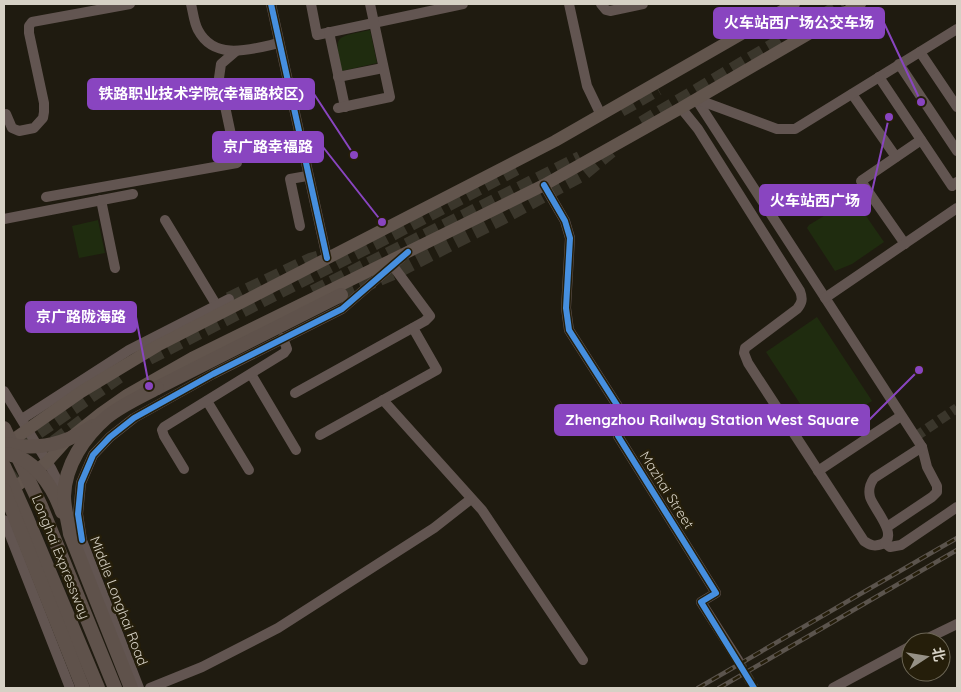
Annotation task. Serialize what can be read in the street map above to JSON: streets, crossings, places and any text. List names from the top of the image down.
{
  "streets": {
    "highway": ["Longhai Expressway"],
    "street": ["Mazhai Street", "Middle Longhai Road"]
  },
  "places": [
    "火车站西广场公交车场",
    "火车站西广场",
    "铁路职业技术学院(幸福路校区)",
    "京广路幸福路",
    "Zhengzhou Railway Station West Square",
    "京广路陇海路"
  ],
  "north": "right"
}
